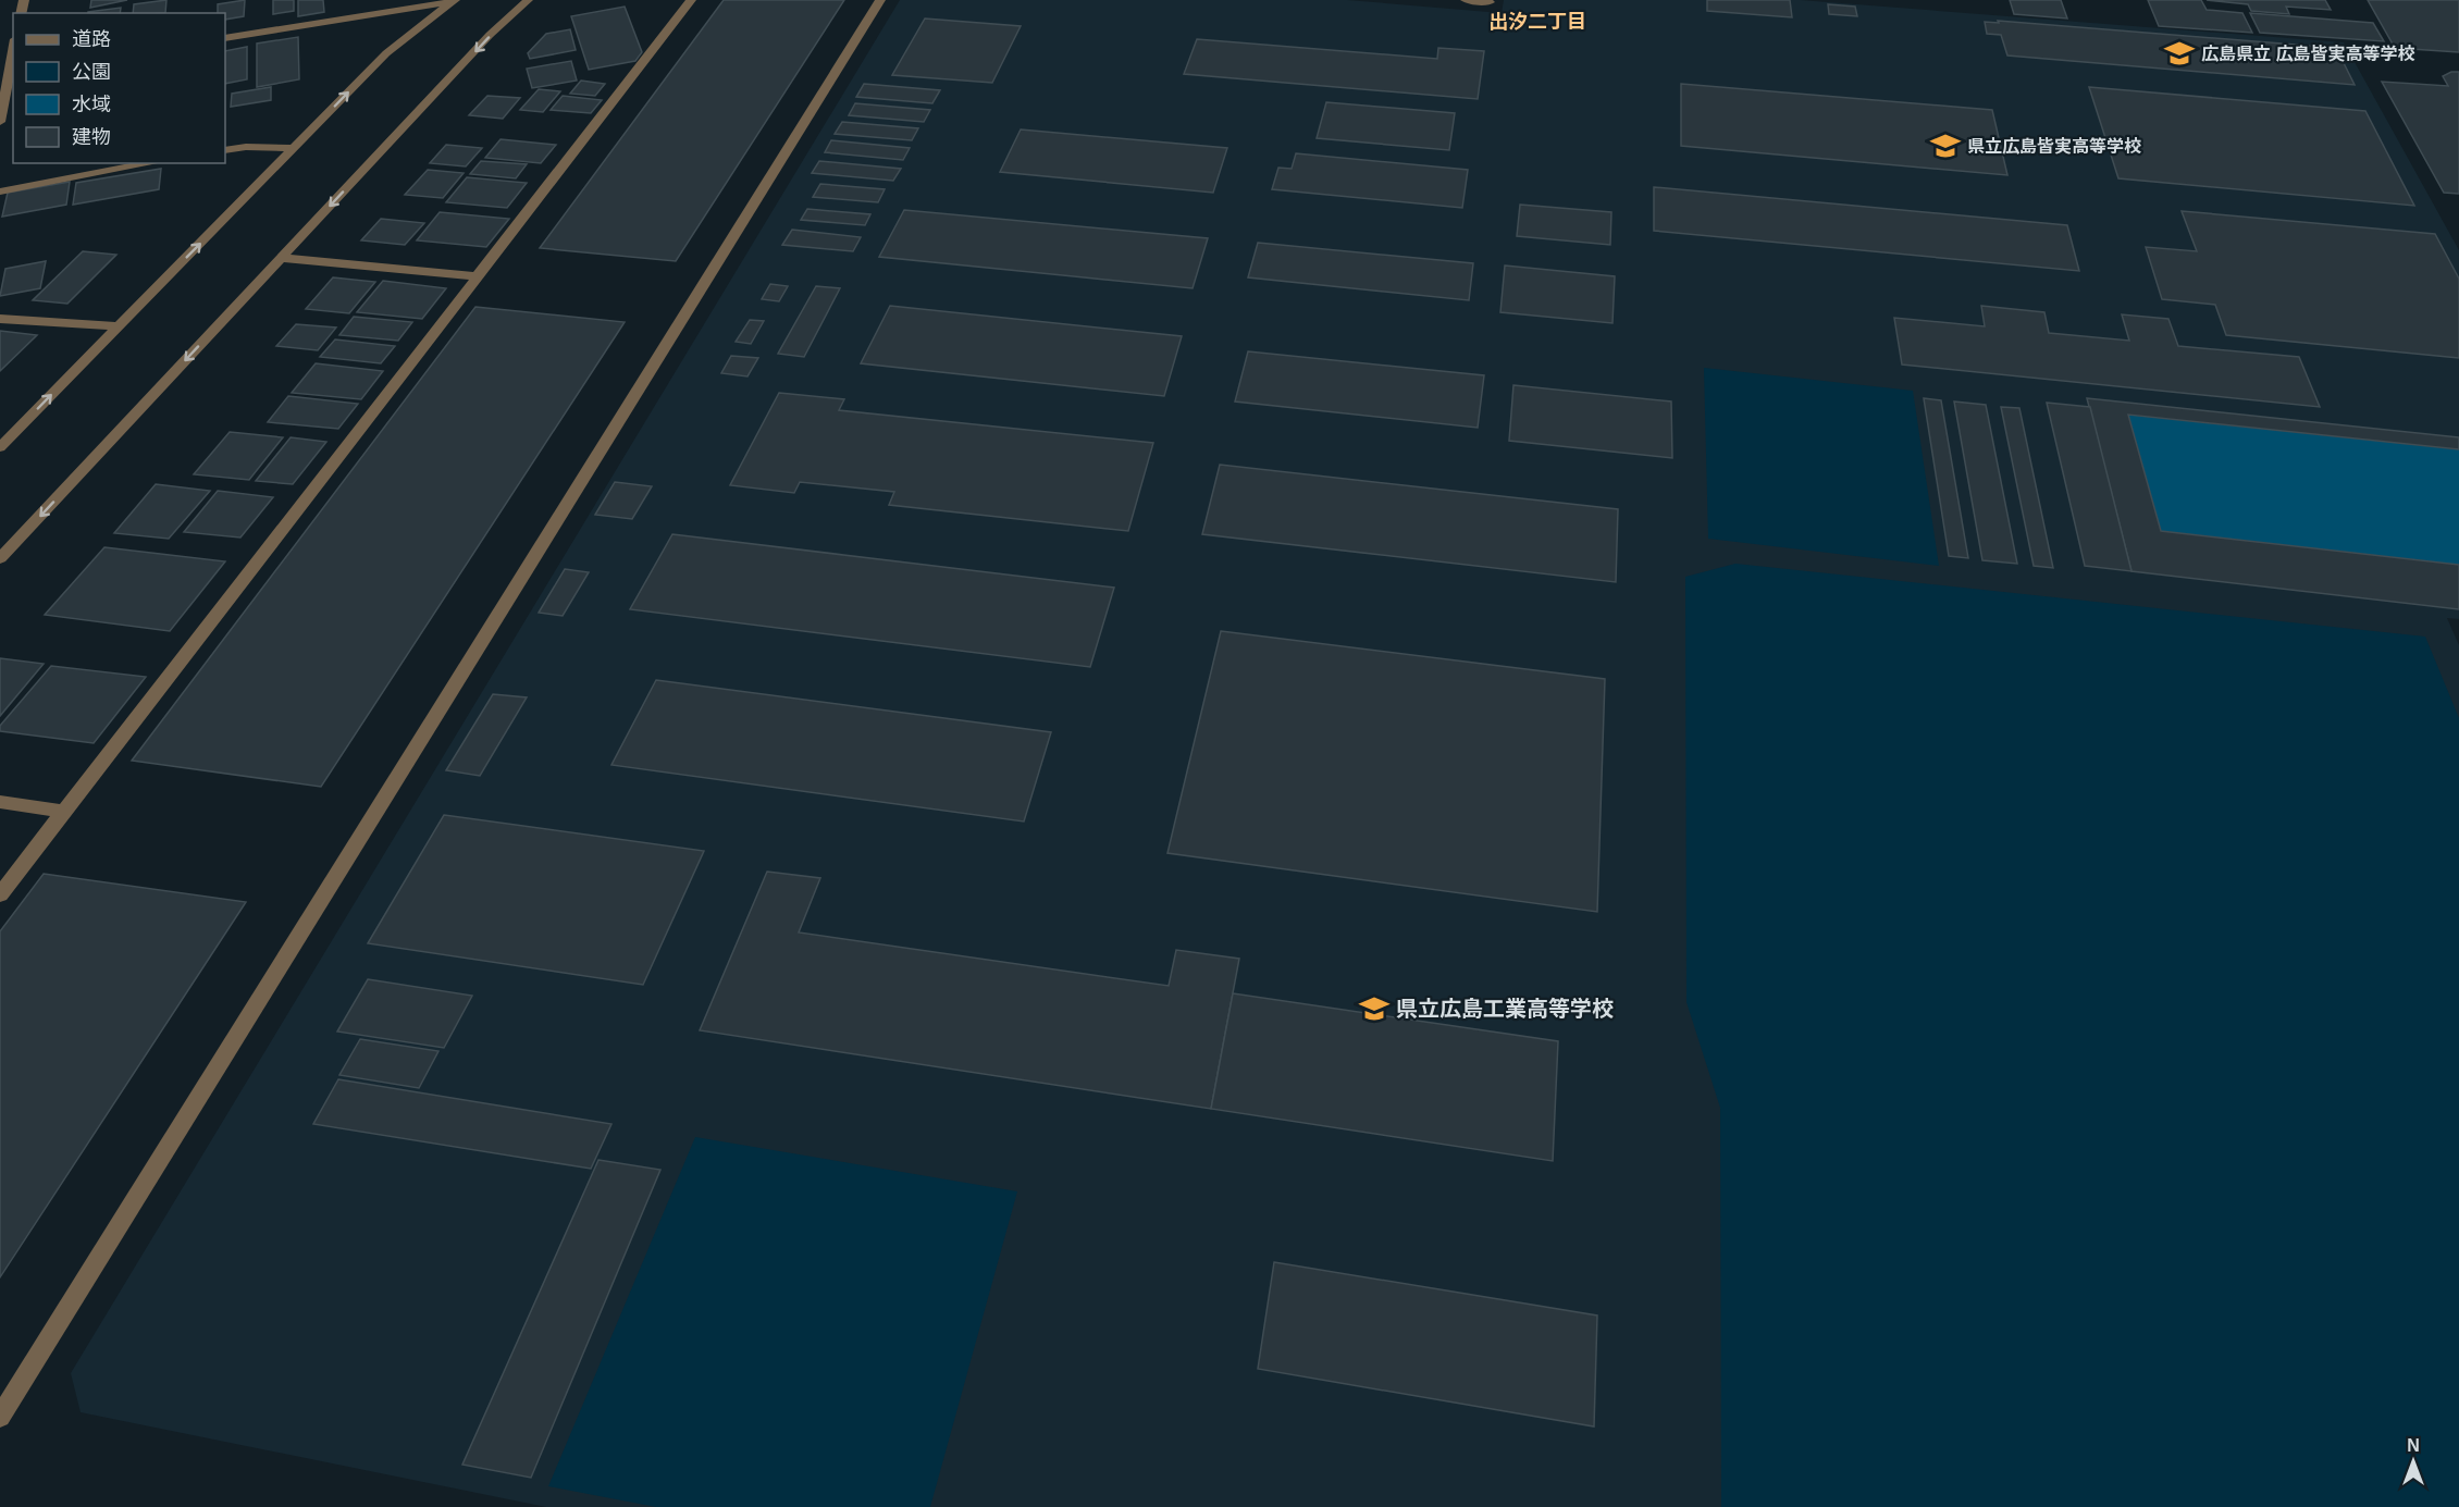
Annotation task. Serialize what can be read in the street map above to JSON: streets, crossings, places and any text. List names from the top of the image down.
{
  "districts": ["出汐二丁目"],
  "places": {
    "school or university": ["広島県立 広島皆実高等学校", "県立広島皆実高等学校", "県立広島工業高等学校"]
  },
  "legend": [
    "道路",
    "公園",
    "水域",
    "建物"
  ],
  "north": "top"
}
